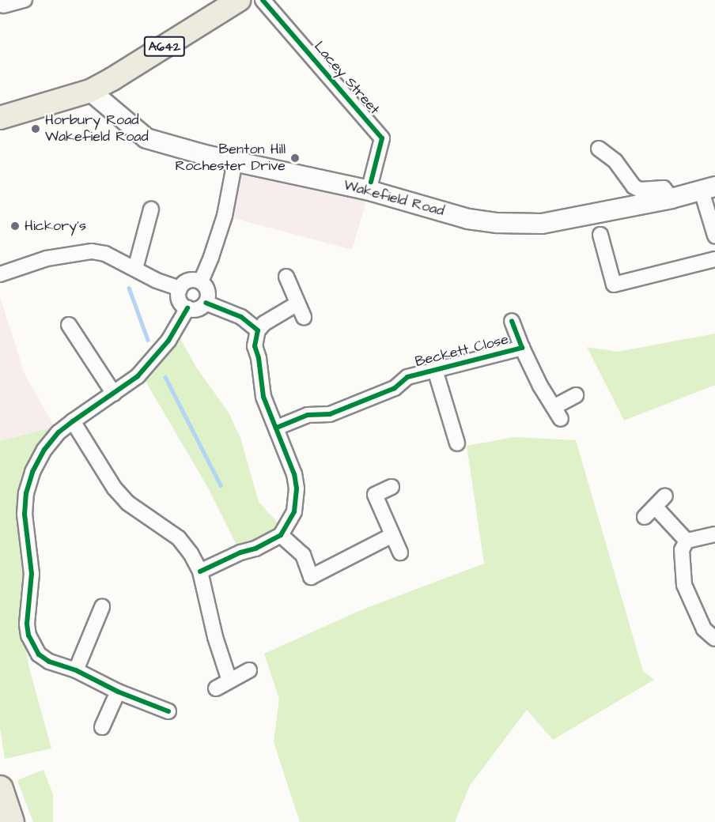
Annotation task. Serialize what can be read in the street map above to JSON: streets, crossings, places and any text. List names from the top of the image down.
{
  "streets": {
    "highway": ["A642"],
    "main road": ["Wakefield Road"],
    "street": ["Lacey Street", "Beckett Close"]
  },
  "crossings": [
    ["A642", "Wakefield Road"]
  ],
  "places": ["Horbury Road Wakefield Road", "Benton Hill Rochester Drive", "Hickory's"]
}
